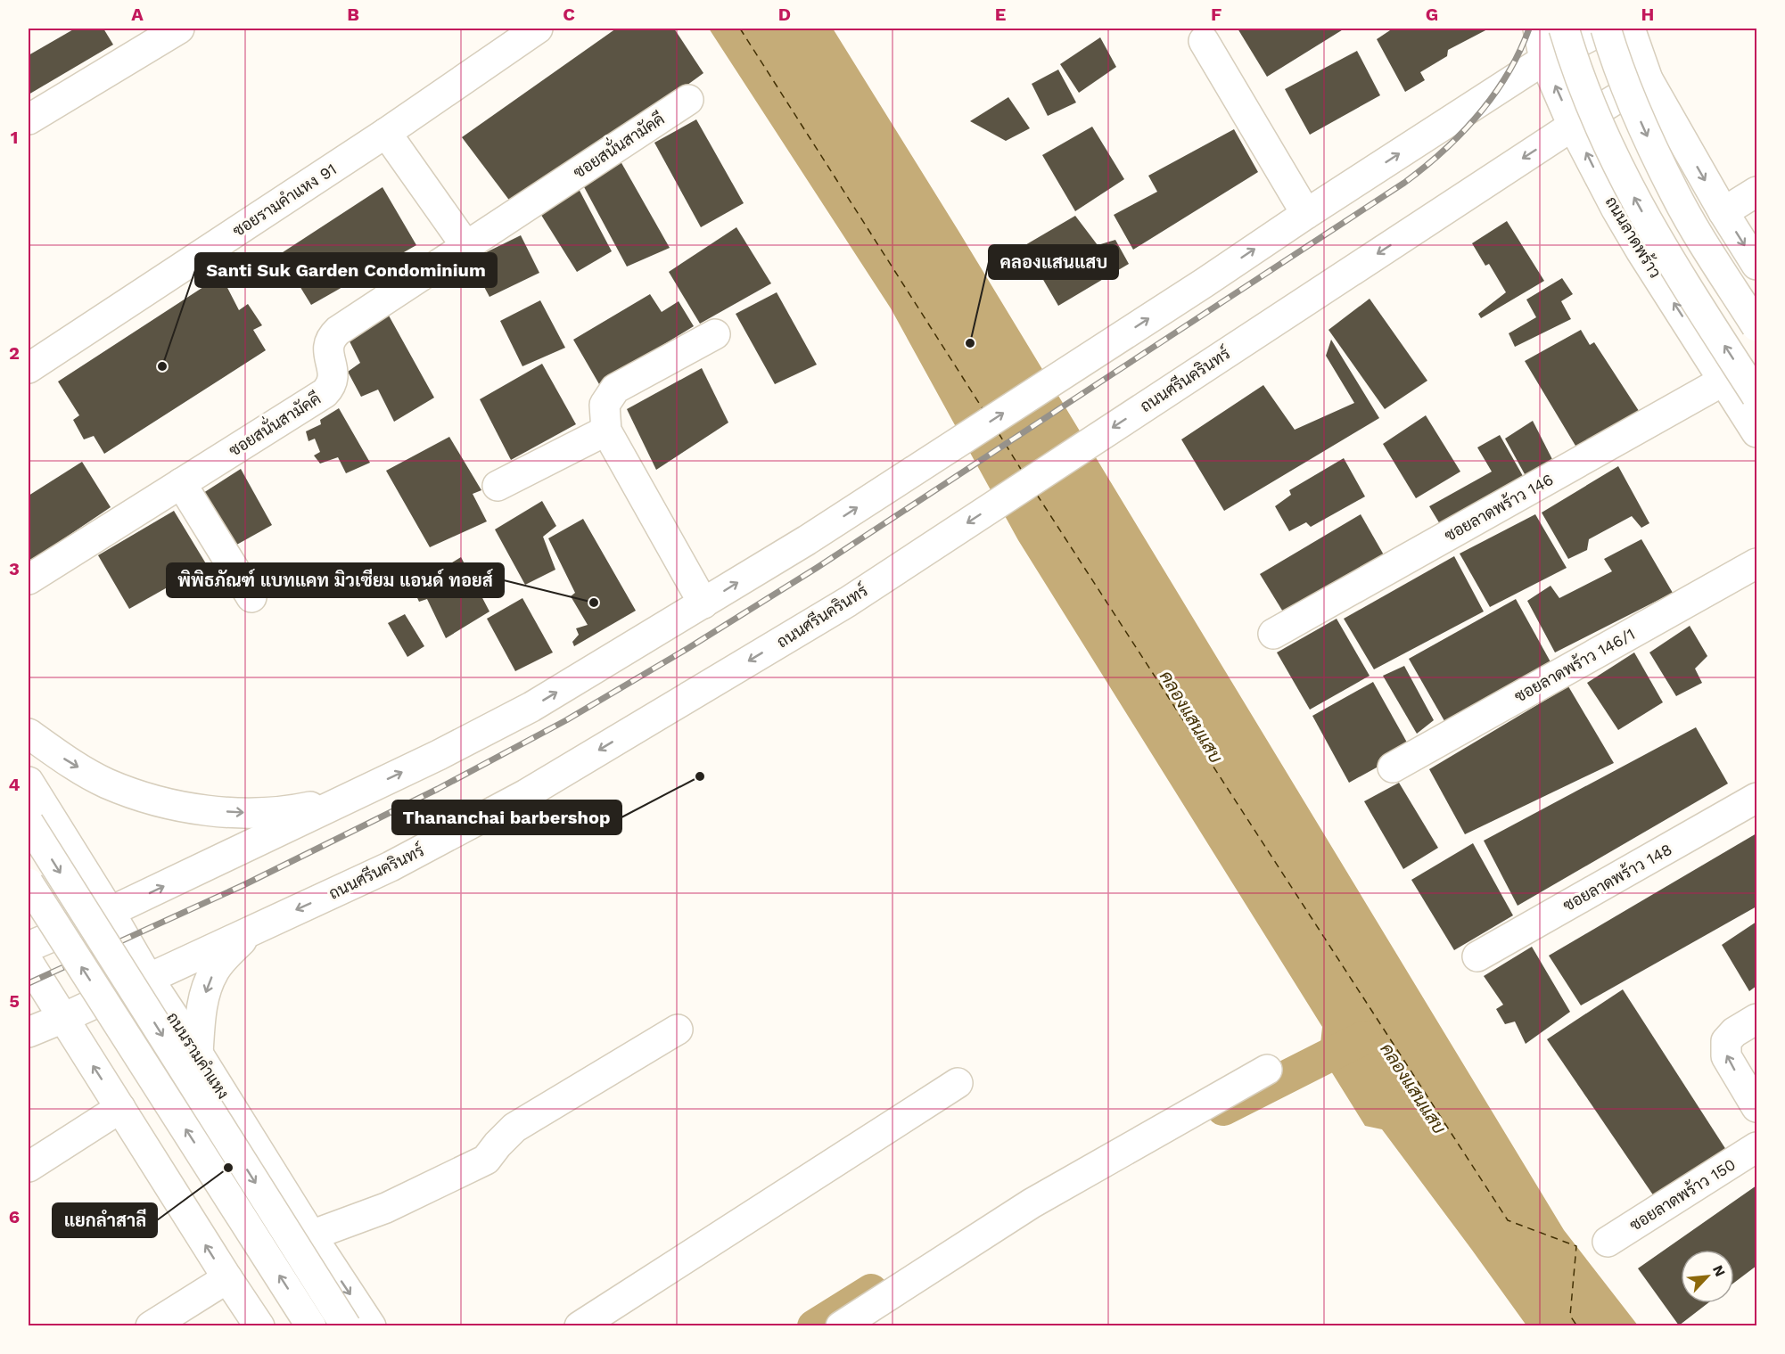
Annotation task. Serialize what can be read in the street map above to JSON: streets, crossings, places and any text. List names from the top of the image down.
{
  "streets": {
    "main road": [
      "ซอยสนั่นสามัคคี",
      "ซอยรามคำแหง 91",
      "ถนนลาดพร้าว",
      "ถนนศรีนครินทร์",
      "ซอยลาดพร้าว 146",
      "ซอยลาดพร้าว 146/1",
      "ซอยลาดพร้าว 148",
      "ถนนรามคำแหง",
      "ซอยลาดพร้าว 150"
    ]
  },
  "crossings": [
    ["ถนนลาดพร้าว", "ถนนศรีนครินทร์"],
    ["ถนนลาดพร้าว", "ซอยลาดพร้าว 146"],
    ["ถนนศรีนครินทร์", "ถนนรามคำแหง"]
  ],
  "water": ["คลองแสนแสบ"],
  "places": [
    "คลองแสนแสบ",
    "Santi Suk Garden Condominium",
    "พิพิธภัณฑ์ แบทแคท มิวเซียม แอนด์ ทอยส์",
    "Thananchai barbershop",
    "แยกลำสาลี"
  ],
  "north": "top right",
  "grid": {
    "columns": [
      "A",
      "B",
      "C",
      "D",
      "E",
      "F",
      "G",
      "H"
    ],
    "rows": [
      "1",
      "2",
      "3",
      "4",
      "5",
      "6"
    ]
  }
}
